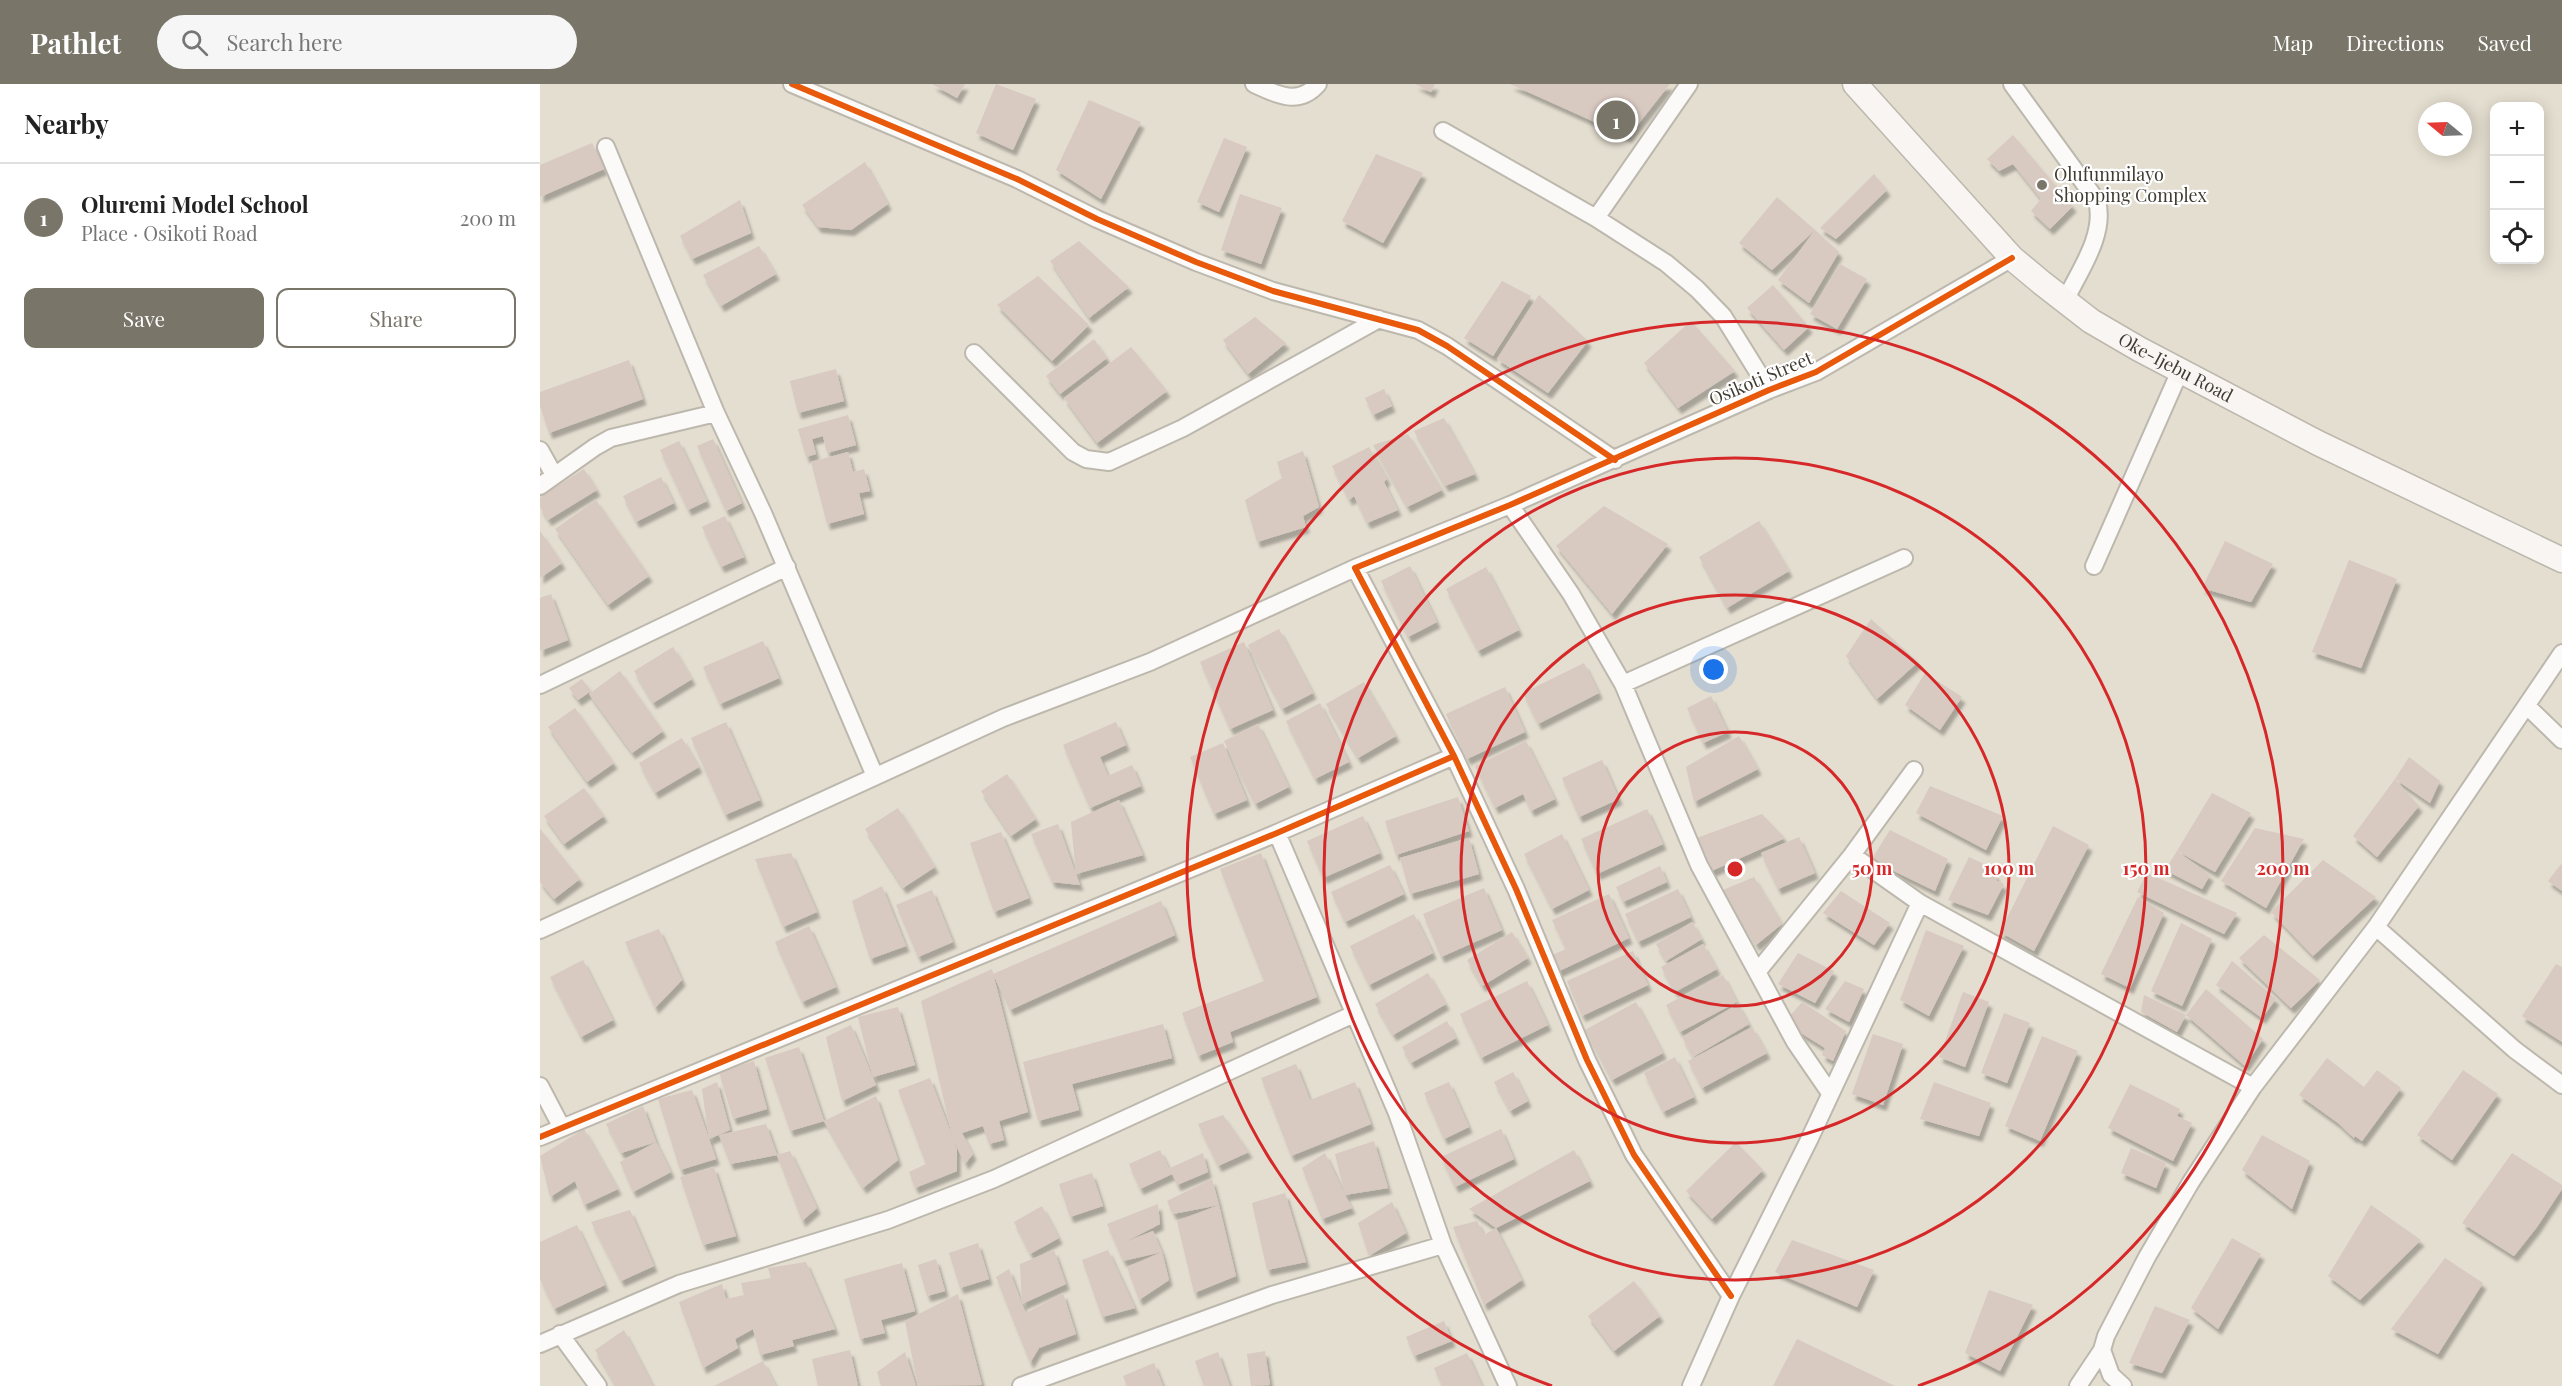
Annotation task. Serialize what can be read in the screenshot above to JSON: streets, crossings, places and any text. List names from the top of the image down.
{
  "streets": {
    "main road": ["Oke-Ijebu Road"],
    "street": ["Osikoti Street"]
  },
  "crossings": [
    ["Oke-Ijebu Road", "Osikoti Street"]
  ],
  "places": ["Olufunmilayo Shopping Complex"],
  "north": "left",
  "page": {
    "header": "Pathlet",
    "search": "Search here",
    "nav": ["Map", "Directions", "Saved"],
    "heading": "Nearby",
    "pins": "1",
    "map_buttons": ["+", "−"],
    "list": [
      {
        "mark": "1",
        "name": "Oluremi Model School",
        "note": "Place · Osikoti Road",
        "value": "200 m"
      }
    ],
    "buttons": ["Save", "Share"]
  },
  "rings": [
    "50 m",
    "100 m",
    "150 m",
    "200 m"
  ]
}
